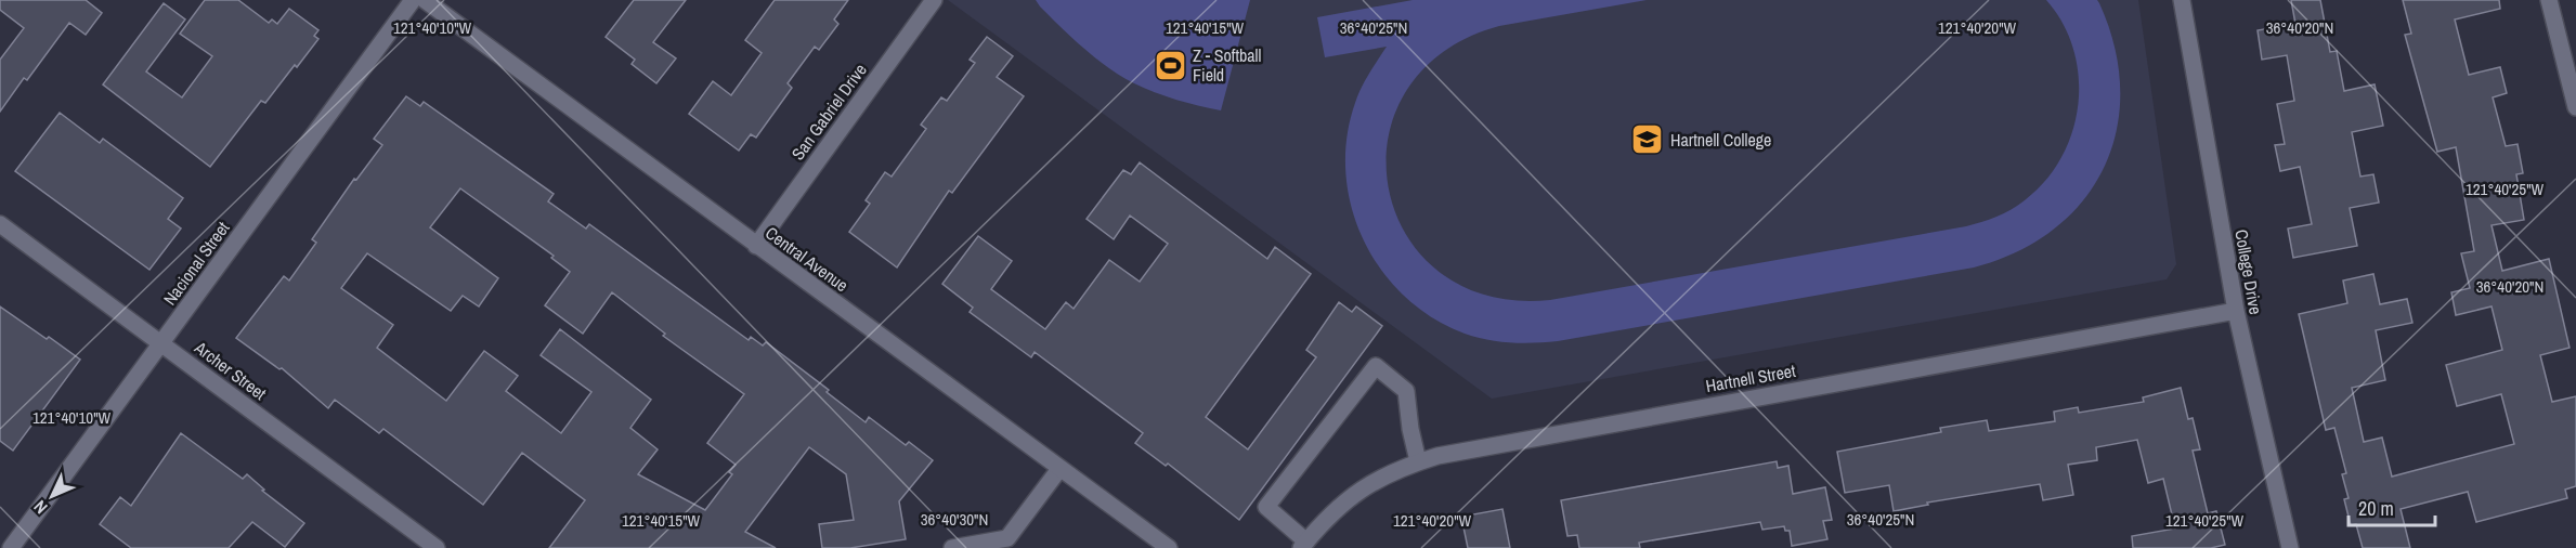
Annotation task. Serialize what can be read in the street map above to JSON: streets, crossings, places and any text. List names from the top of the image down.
{
  "streets": {
    "street": [
      "San Gabriel Drive",
      "Central Avenue",
      "Nacional Street",
      "College Drive",
      "Archer Street",
      "Hartnell Street"
    ]
  },
  "crossings": [
    ["San Gabriel Drive", "Central Avenue"],
    ["Nacional Street", "Archer Street"],
    ["College Drive", "Hartnell Street"]
  ],
  "places": {
    "sports": ["Z - Softball Field"],
    "school or university": ["Hartnell College"]
  },
  "scale_bar": "20 m",
  "north": "bottom left",
  "coordinates": [
    "121°40'10\"W",
    "121°40'15\"W",
    "121°40'20\"W",
    "36°40'25\"N",
    "36°40'20\"N",
    "121°40'25\"W",
    "36°40'30\"N"
  ]
}
